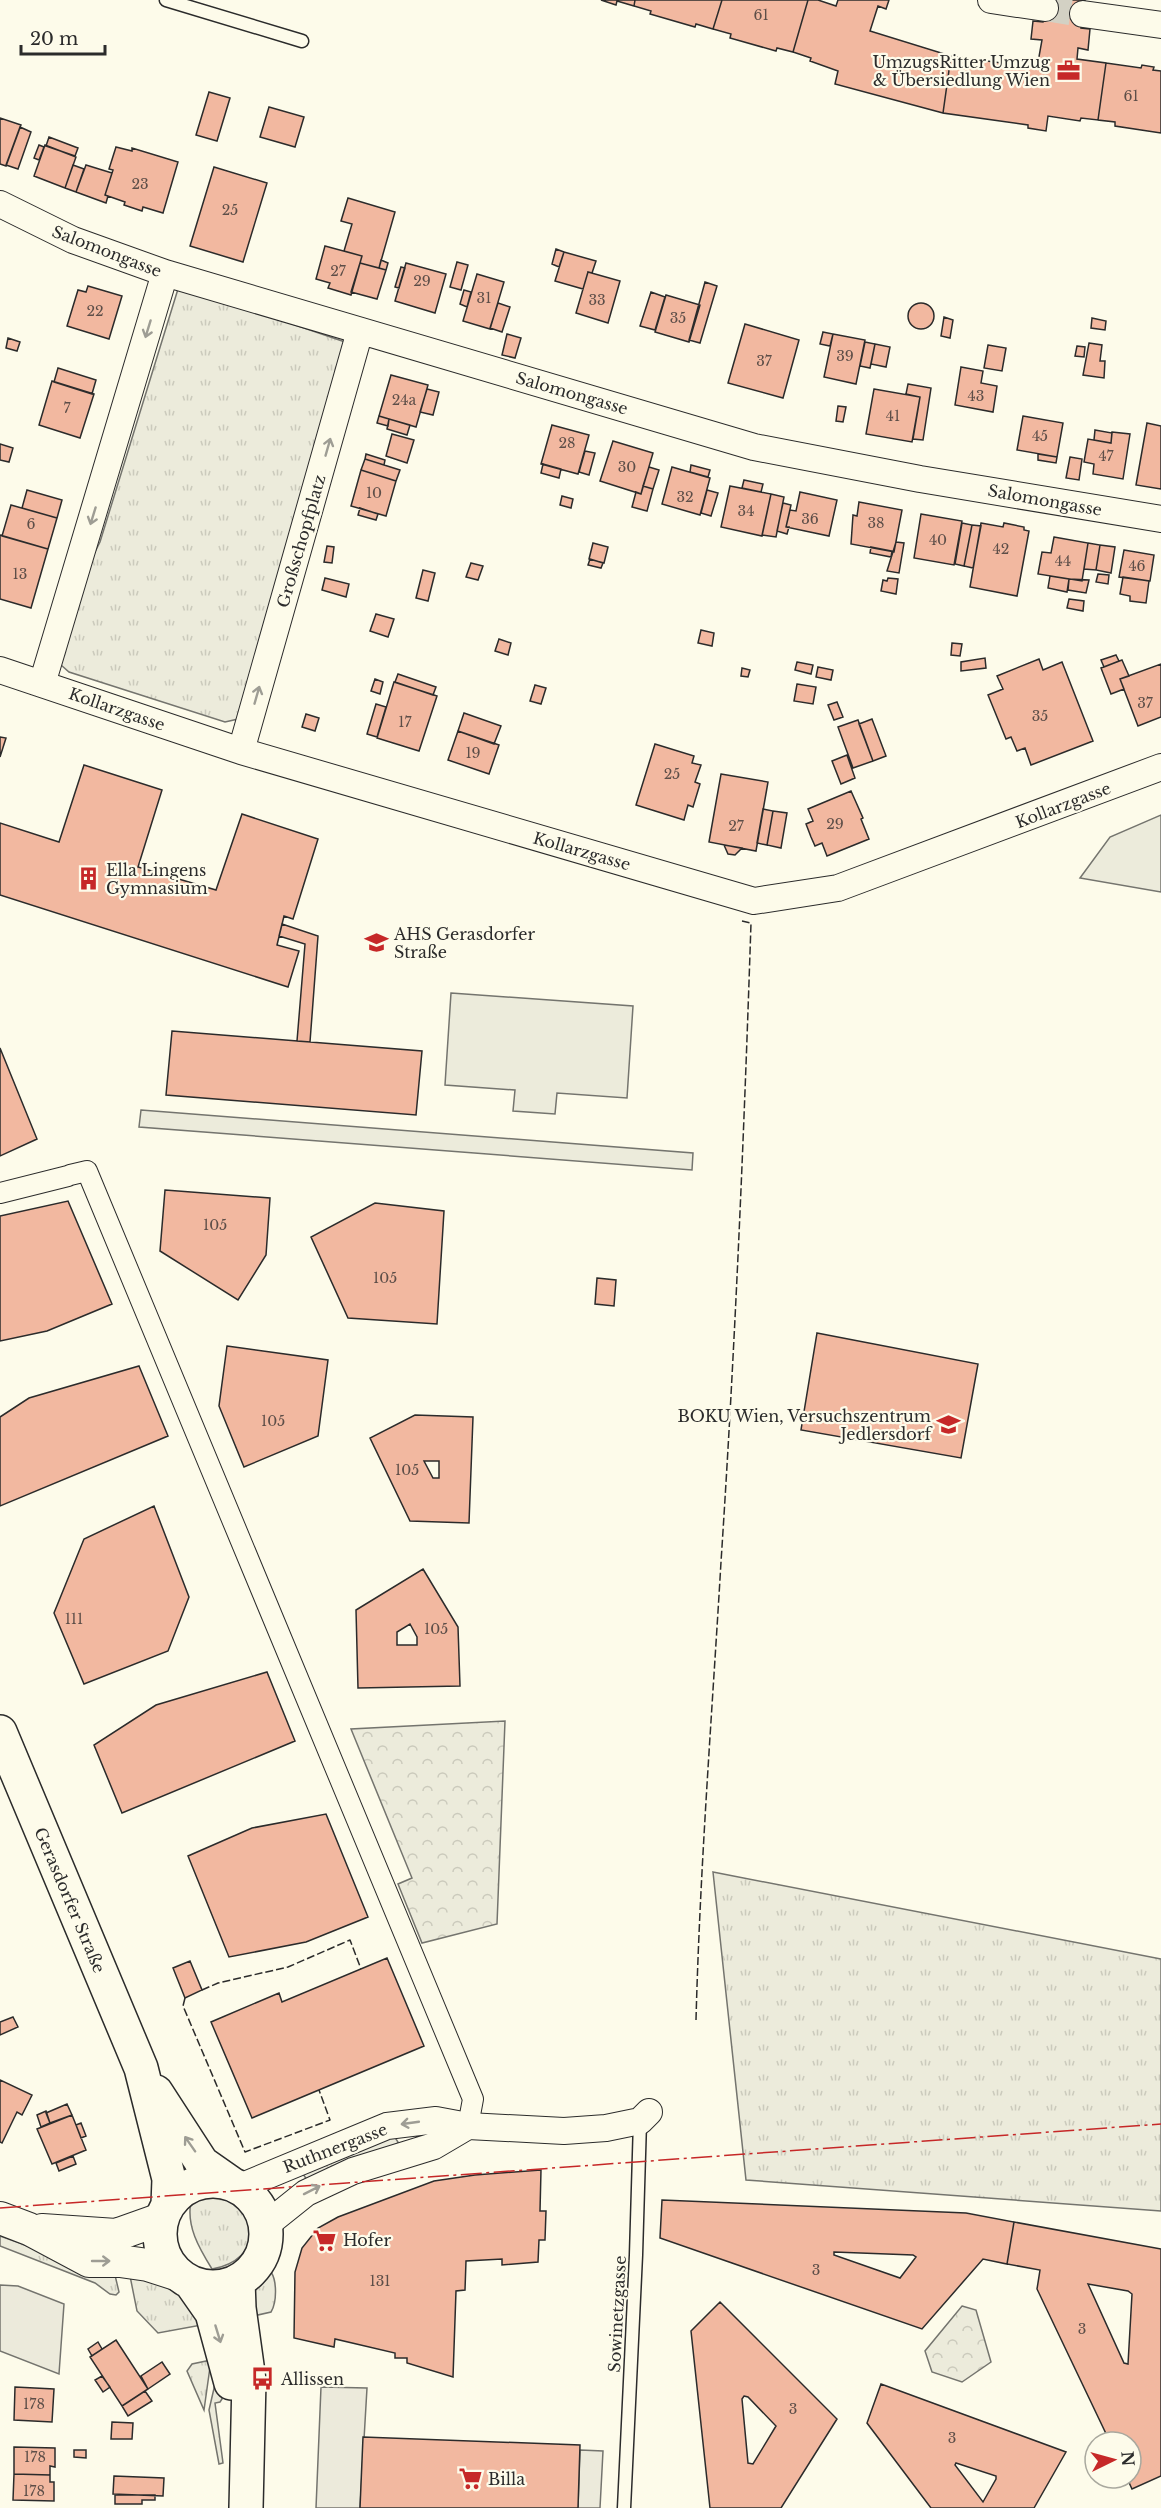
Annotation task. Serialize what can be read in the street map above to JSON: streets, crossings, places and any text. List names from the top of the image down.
{
  "streets": {
    "main road": ["Gerasdorfer Straße"],
    "street": [
      "Salomongasse",
      "Großschopfplatz",
      "Kollarzgasse",
      "Ruthnergasse"
    ],
    "lane": ["Sowinetzgasse"]
  },
  "crossings": [
    ["Salomongasse", "Großschopfplatz"],
    ["Großschopfplatz", "Kollarzgasse"],
    ["Gerasdorfer Straße", "Ruthnergasse"],
    ["Ruthnergasse", "Sowinetzgasse"]
  ],
  "places": {
    "office": ["UmzugsRitter Umzug & Übersiedlung Wien"],
    "building": ["Ella Lingens Gymnasium"],
    "school or university": ["AHS Gerasdorfer Straße", "BOKU Wien, Versuchszentrum Jedlersdorf"],
    "supermarket": ["Hofer", "Billa"],
    "bus stop": ["Allissen"]
  },
  "house_numbers": [
    "61",
    "61",
    "23",
    "25",
    "27",
    "29",
    "31",
    "33",
    "22",
    "35",
    "39",
    "37",
    "43",
    "24a",
    "7",
    "41",
    "45",
    "28",
    "47",
    "30",
    "10",
    "32",
    "34",
    "36",
    "38",
    "6",
    "40",
    "42",
    "44",
    "46",
    "13",
    "37",
    "35",
    "17",
    "19",
    "25",
    "29",
    "27",
    "105",
    "105",
    "105",
    "105",
    "111",
    "105",
    "3",
    "131",
    "3",
    "178",
    "3",
    "3",
    "178",
    "178"
  ],
  "scale_bar": "20 m",
  "north": "right"
}
